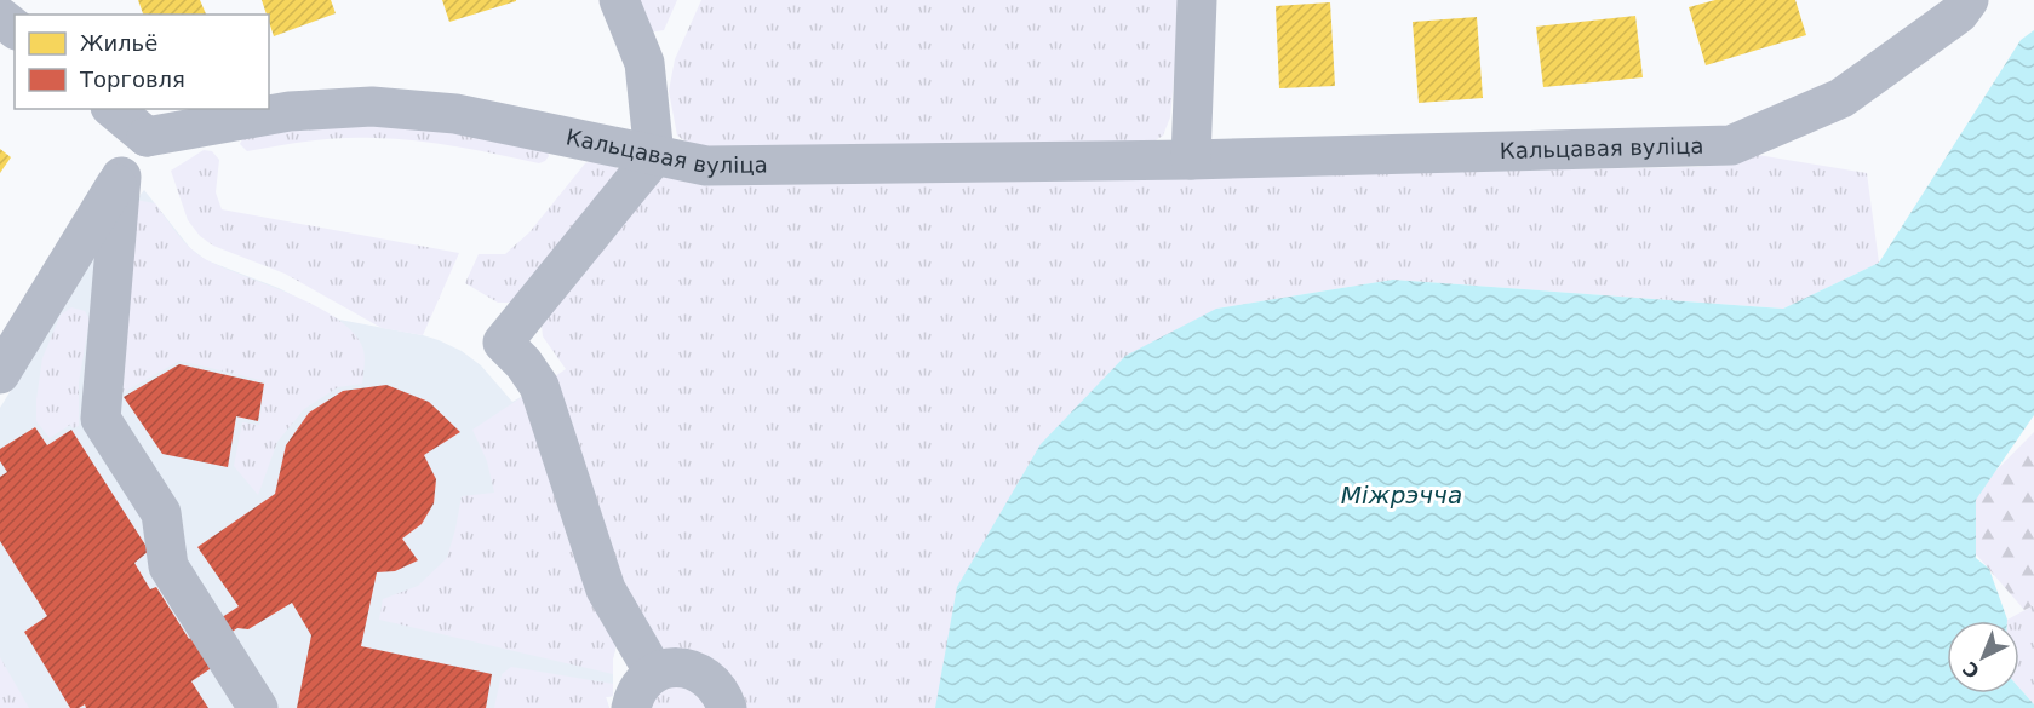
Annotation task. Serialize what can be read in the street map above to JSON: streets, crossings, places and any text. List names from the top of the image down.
{
  "streets": {
    "street": ["Кальцавая вуліца"]
  },
  "water": ["Міжрэчча"],
  "legend": ["Жильё", "Торговля"],
  "north": "bottom left"
}
